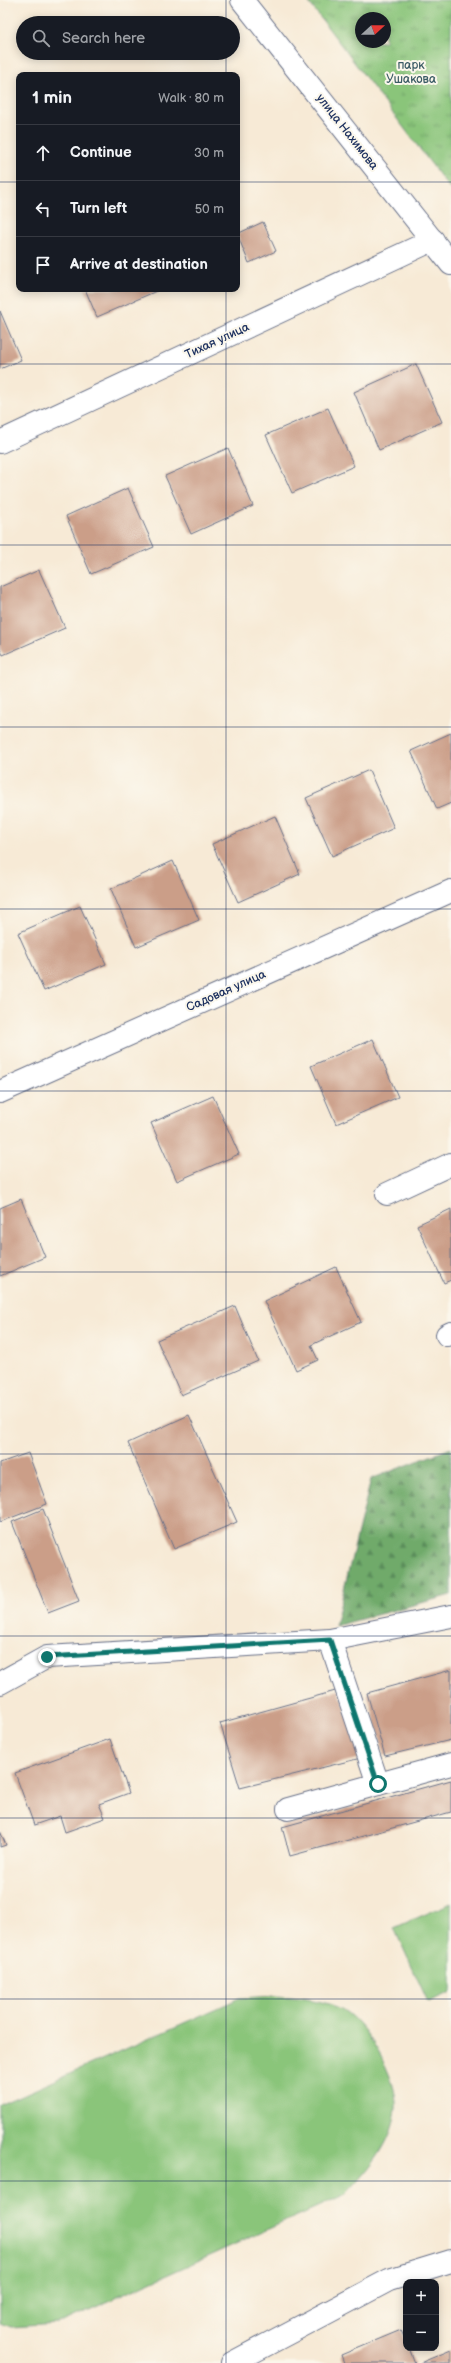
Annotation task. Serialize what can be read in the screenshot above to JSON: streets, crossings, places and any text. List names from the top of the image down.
{
  "streets": {
    "street": ["улица Нахимова", "Тихая улица", "Садовая улица"]
  },
  "crossings": [
    ["улица Нахимова", "Тихая улица"]
  ],
  "parks": ["парк Ушакова"],
  "north": "right",
  "page": {
    "search": "Search here",
    "heading": ["1 min", "Walk · 80 m"],
    "list": [
      ["Continue", "30 m"],
      ["Turn left", "50 m"],
      "Arrive at destination"
    ],
    "map_buttons": ["+", "−"]
  }
}
